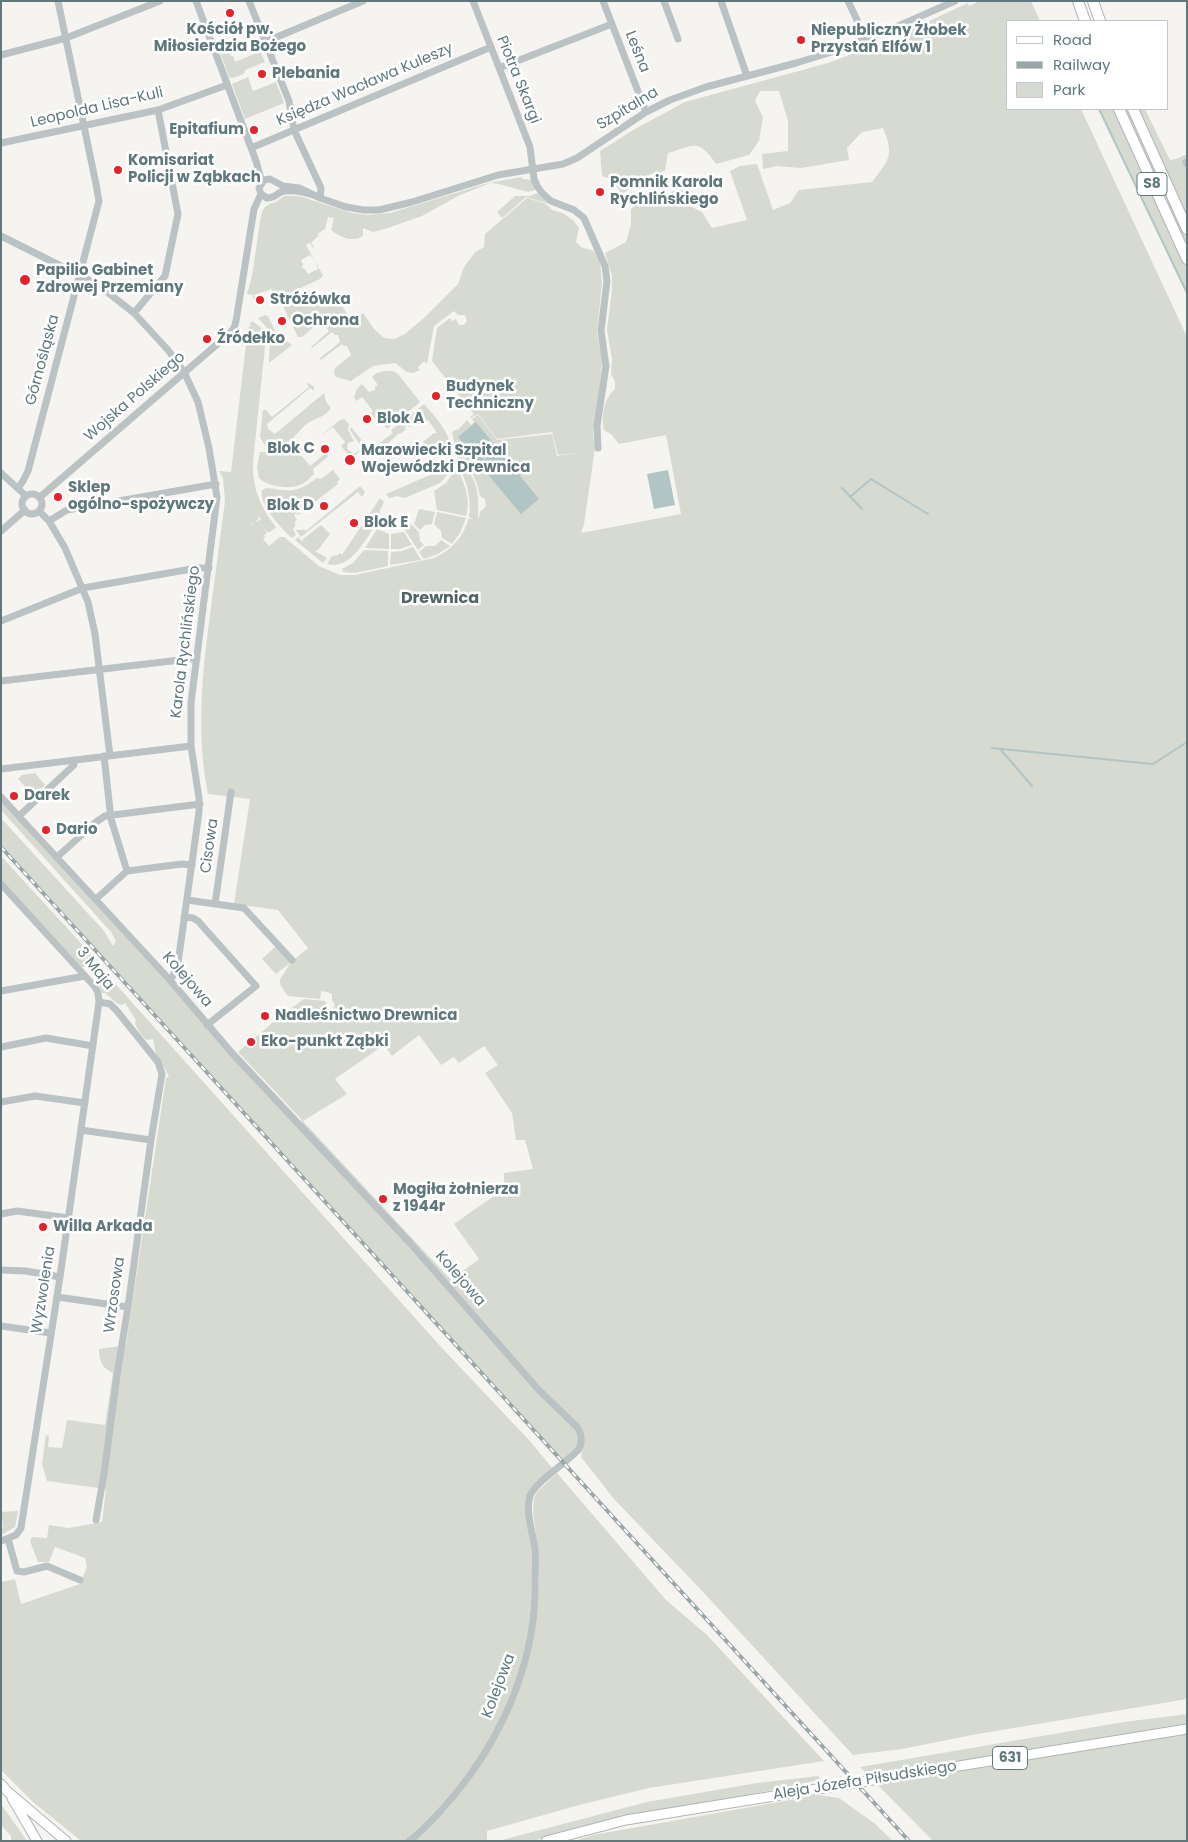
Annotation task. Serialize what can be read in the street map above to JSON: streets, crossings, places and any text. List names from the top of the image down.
{
  "streets": {
    "highway": ["S8"],
    "main road": ["631", "Aleja Józefa Piłsudskiego"],
    "street": [
      "Leśna",
      "Piotra Skargi",
      "Księdza Wacława Kuleszy",
      "Leopolda Lisa-Kuli",
      "Szpitalna",
      "Górnośląska",
      "Wojska Polskiego",
      "Karola Rychlińskiego",
      "Cisowa",
      "3 Maja",
      "Kolejowa",
      "Wyzwolenia",
      "Wrzosowa"
    ]
  },
  "crossings": [
    ["Leśna", "Szpitalna"],
    ["Piotra Skargi", "Księdza Wacława Kuleszy"],
    ["Piotra Skargi", "Szpitalna"],
    ["Leopolda Lisa-Kuli", "Górnośląska"],
    ["Górnośląska", "Karola Rychlińskiego"],
    ["Wojska Polskiego", "Karola Rychlińskiego"],
    ["Karola Rychlińskiego", "Kolejowa"],
    ["3 Maja", "Wyzwolenia"],
    ["3 Maja", "Wrzosowa"]
  ],
  "districts": ["Drewnica"],
  "places": [
    "Kościół pw. Miłosierdzia Bożego",
    "Niepubliczny Żłobek Przystań Elfów 1",
    "Plebania",
    "Epitafium",
    "Komisariat Policji w Ząbkach",
    "Pomnik Karola Rychlińskiego",
    "Papilio Gabinet Zdrowej Przemiany",
    "Stróżówka",
    "Ochrona",
    "Źródełko",
    "Budynek Techniczny",
    "Blok A",
    "Blok C",
    "Mazowiecki Szpital Wojewódzki Drewnica",
    "Sklep ogólno-spożywczy",
    "Blok D",
    "Blok E",
    "Darek",
    "Dario",
    "Nadleśnictwo Drewnica",
    "Eko-punkt Ząbki",
    "Mogiła żołnierza z 1944r",
    "Willa Arkada"
  ],
  "legend": ["Road", "Railway", "Park"]
}
